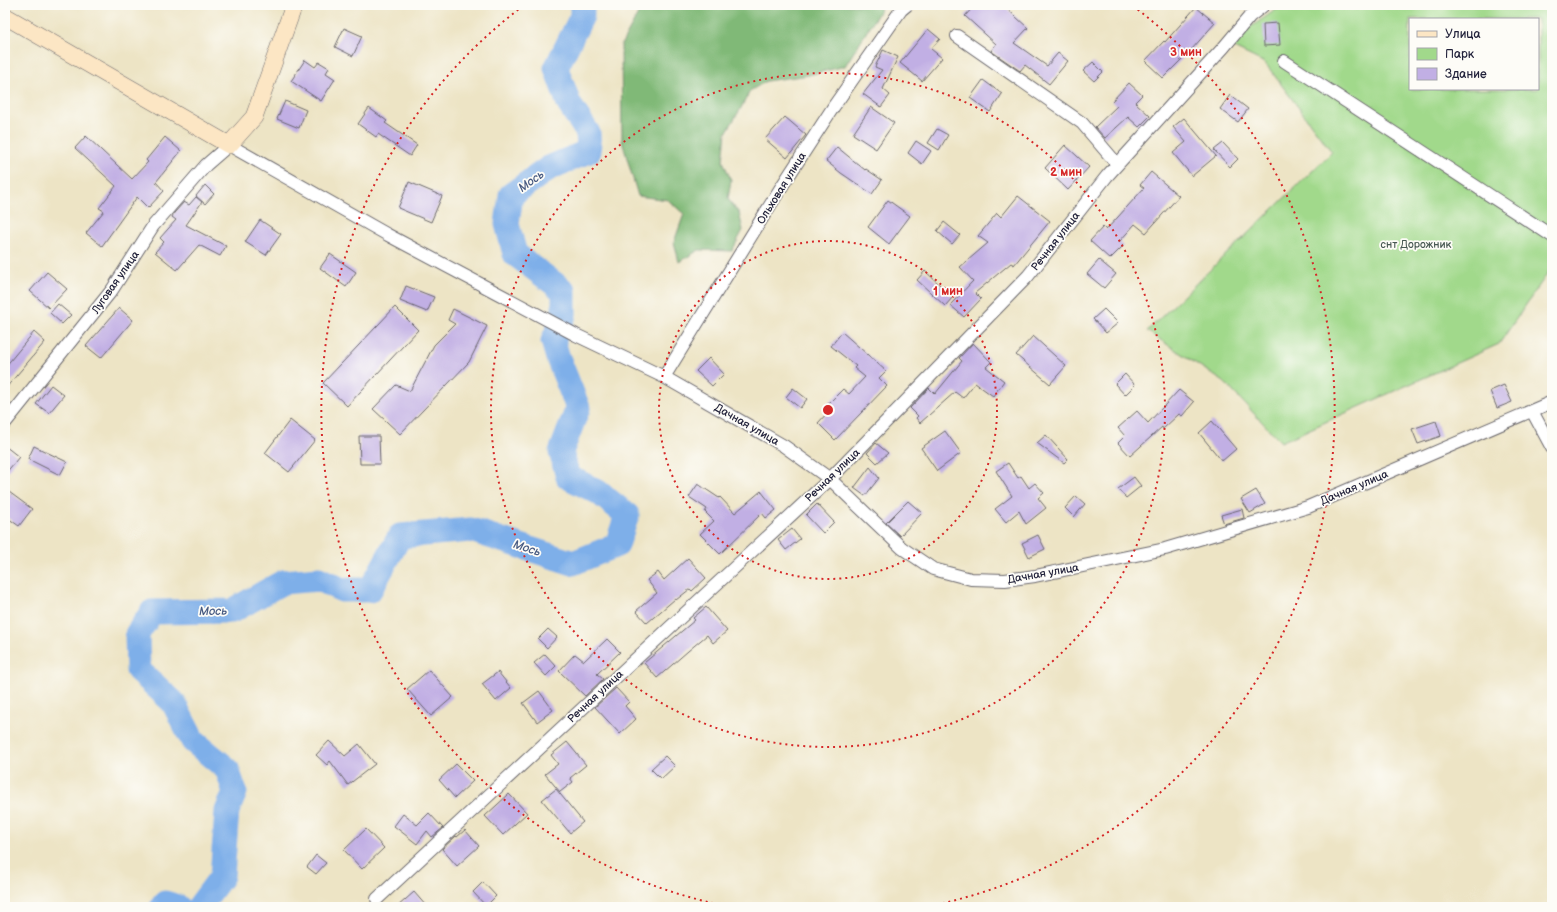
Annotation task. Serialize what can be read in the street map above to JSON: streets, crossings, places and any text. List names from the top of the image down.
{
  "streets": {
    "street": [
      "Ольховая улица",
      "Речная улица",
      "Луговая улица",
      "Дачная улица"
    ]
  },
  "crossings": [
    ["Ольховая улица", "Дачная улица"],
    ["Речная улица", "Дачная улица"],
    ["Луговая улица", "Дачная улица"]
  ],
  "water": ["Мось"],
  "parks": ["снт Дорожник"],
  "legend": ["Улица", "Парк", "Здание"],
  "rings": ["3 мин", "2 мин", "1 мин"]
}
